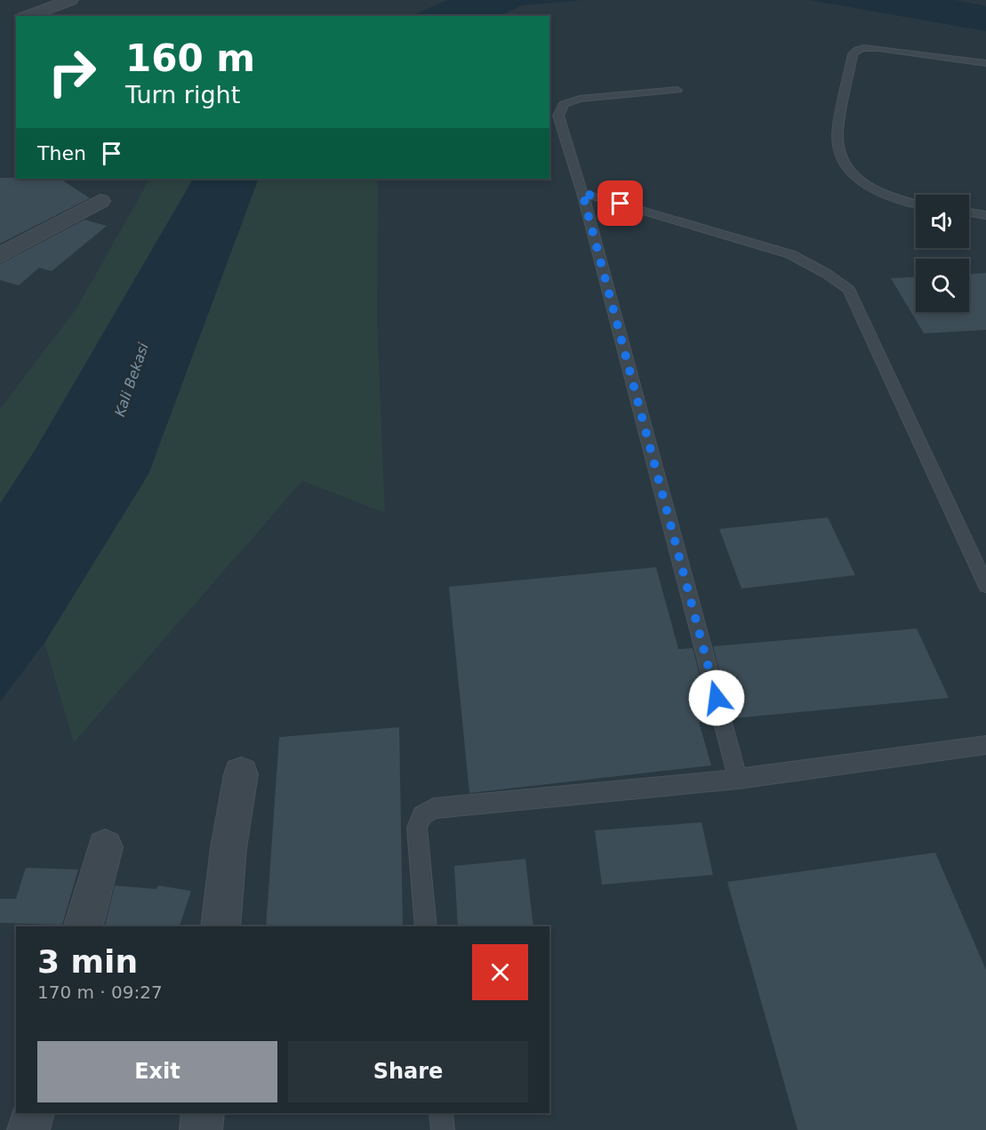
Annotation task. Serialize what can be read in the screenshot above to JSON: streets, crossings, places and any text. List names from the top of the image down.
{
  "water": ["Kali Bekasi"],
  "page": {
    "turn": ["160 m", "Turn right"],
    "then": "Then",
    "heading": ["3 min", "170 m · 09:27"],
    "buttons": ["Exit", "Share"]
  }
}
